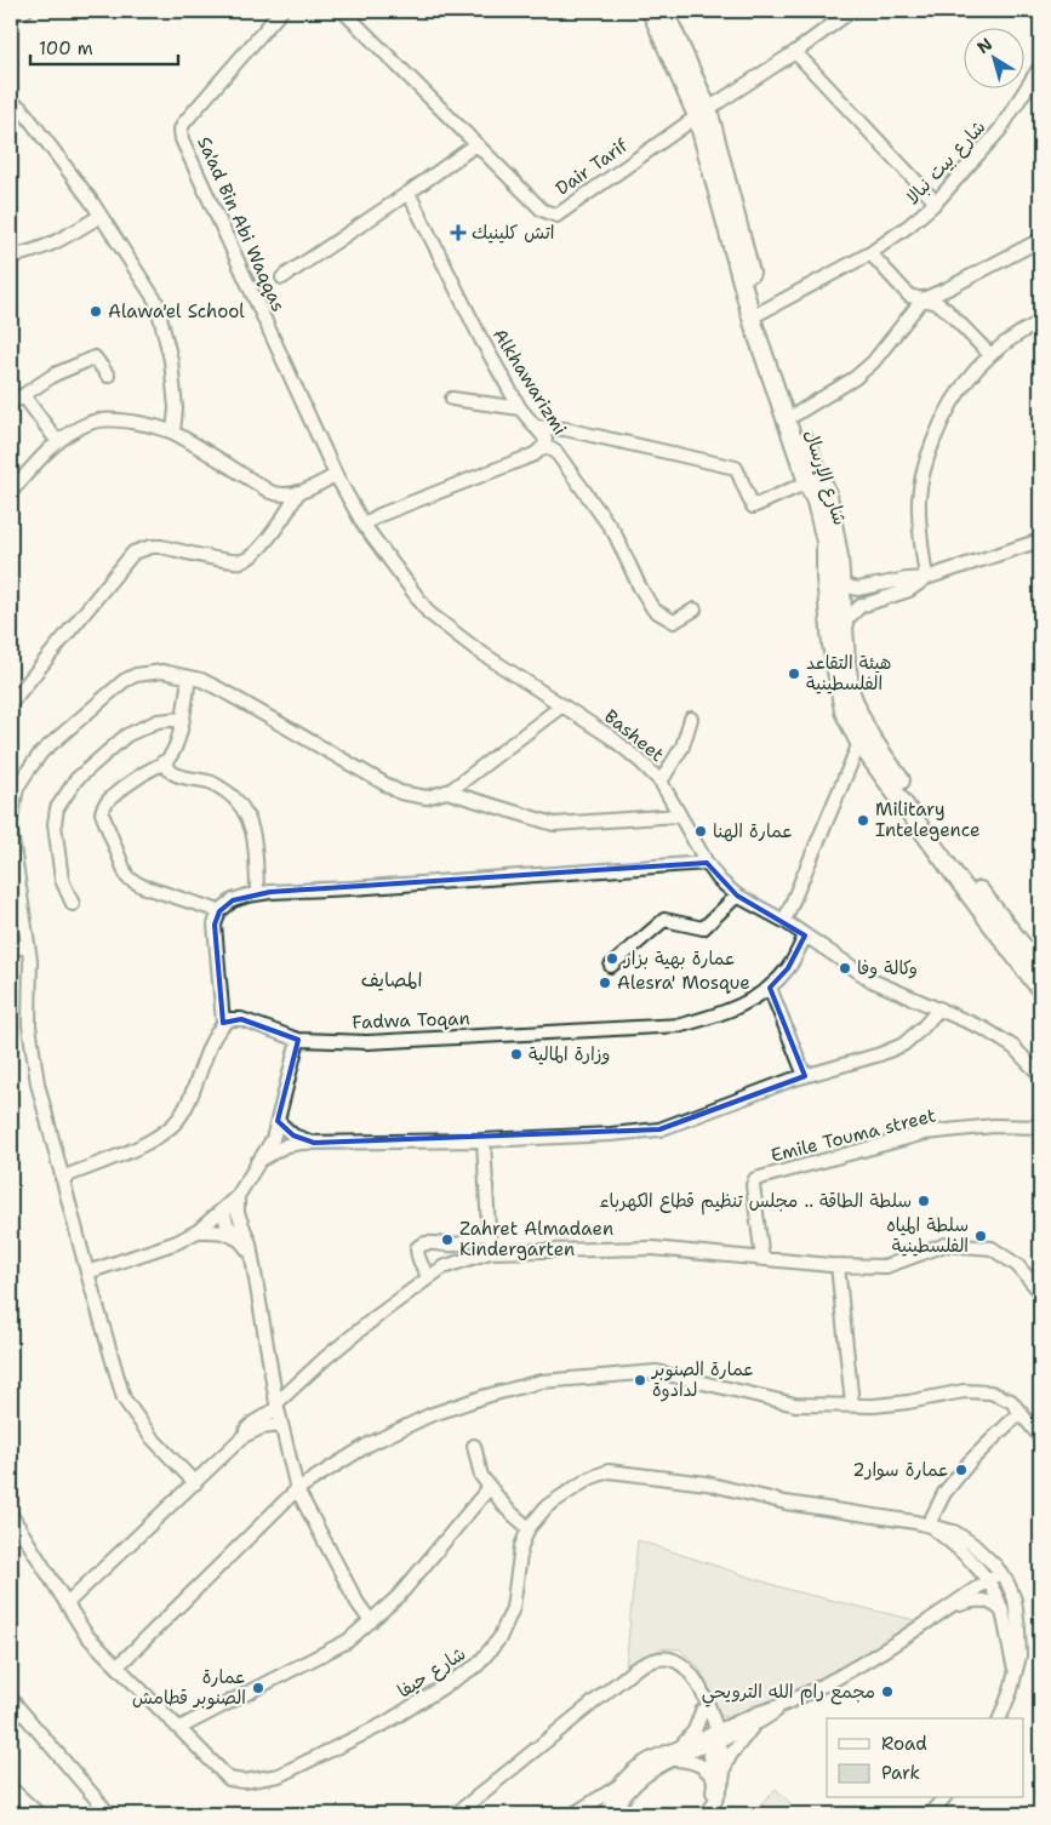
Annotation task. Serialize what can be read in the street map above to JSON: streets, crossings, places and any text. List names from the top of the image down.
{
  "streets": {
    "main road": ["شارع الإرسال"],
    "street": [
      "شارع بيت نبالا",
      "Dair Tarif",
      "Sa'ad Bin Abi Waqqas",
      "Alkhawarizmi",
      "Basheet",
      "Fadwa Toqan",
      "Emile Touma street",
      "شارع حيفا"
    ]
  },
  "crossings": [
    ["شارع بيت نبالا", "شارع الإرسال"],
    ["Dair Tarif", "شارع الإرسال"],
    ["Sa'ad Bin Abi Waqqas", "Basheet"],
    ["Basheet", "Fadwa Toqan"]
  ],
  "districts": ["المصايف"],
  "places": {
    "health": ["اتش كلينيك"],
    "other": [
      "Alawa'el School",
      "هيئة التقاعد الفلسطينية",
      "Military Intelegence",
      "عمارة الهنا",
      "عمارة بهية بزار",
      "وكالة وفا",
      "Alesra' Mosque",
      "وزارة المالية",
      "سلطة الطاقة .. مجلس تنظيم قطاع الكهرباء",
      "سلطة المياه الفلسطينية",
      "Zahret Almadaen Kindergarten",
      "عمارة الصنوبر لدادوة",
      "عمارة سوار2",
      "عمارة الصنوبر قطامش",
      "مجمع رام الله الترويحي"
    ]
  },
  "legend": ["Road", "Park"],
  "scale_bar": "100 m",
  "north": "top left"
}
